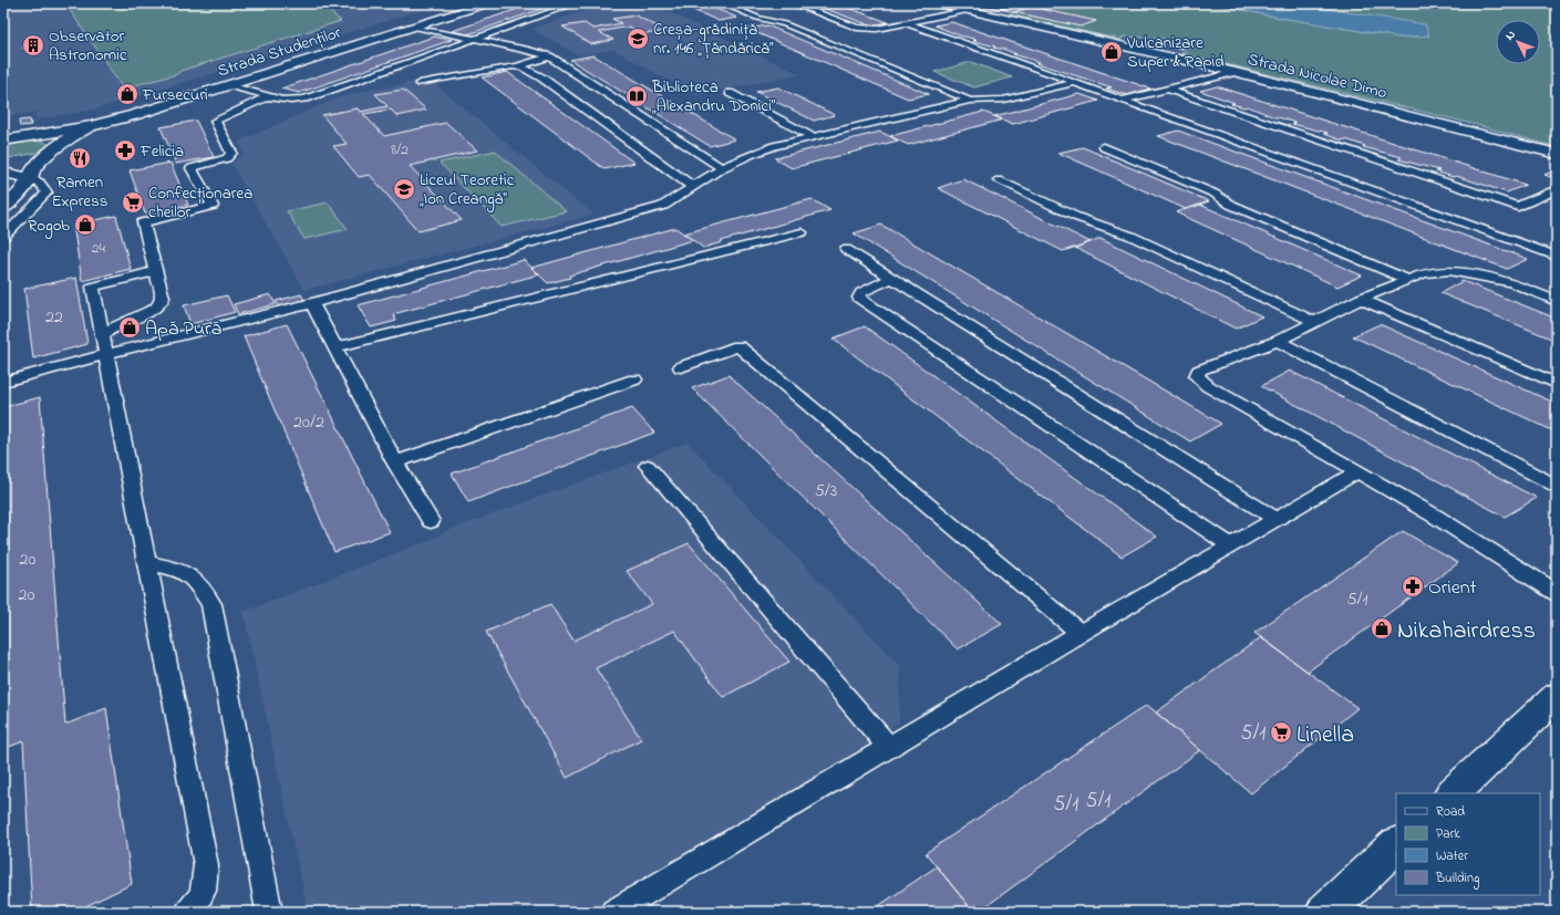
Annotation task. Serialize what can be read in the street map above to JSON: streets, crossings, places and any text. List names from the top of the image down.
{
  "streets": {
    "main road": ["Strada Studenților", "Strada Nicolae Dimo"]
  },
  "places": {
    "school or university": ["Creșa-grădiniță nr. 146 „Țăndărică”", "Liceul Teoretic „Ion Creangă“"],
    "building": ["Observator Astronomic"],
    "shop": [
      "Vulcanizare Super & Rapid",
      "Fursecuri",
      "Rogob",
      "Apă Pură",
      "Nikahairdress"
    ],
    "library": ["Biblioteca „Alexandru Donici”"],
    "pharmacy": ["Felicia", "Orient"],
    "restaurant": ["Ramen Express"],
    "supermarket": ["Confecționarea cheilor", "Linella"]
  },
  "house_numbers": [
    "8/2",
    "24",
    "22",
    "20/2",
    "5/3",
    "20",
    "20",
    "5/1",
    "5/1",
    "5/1",
    "5/1"
  ],
  "legend": [
    "Road",
    "Park",
    "Water",
    "Building"
  ],
  "north": "top left"
}
